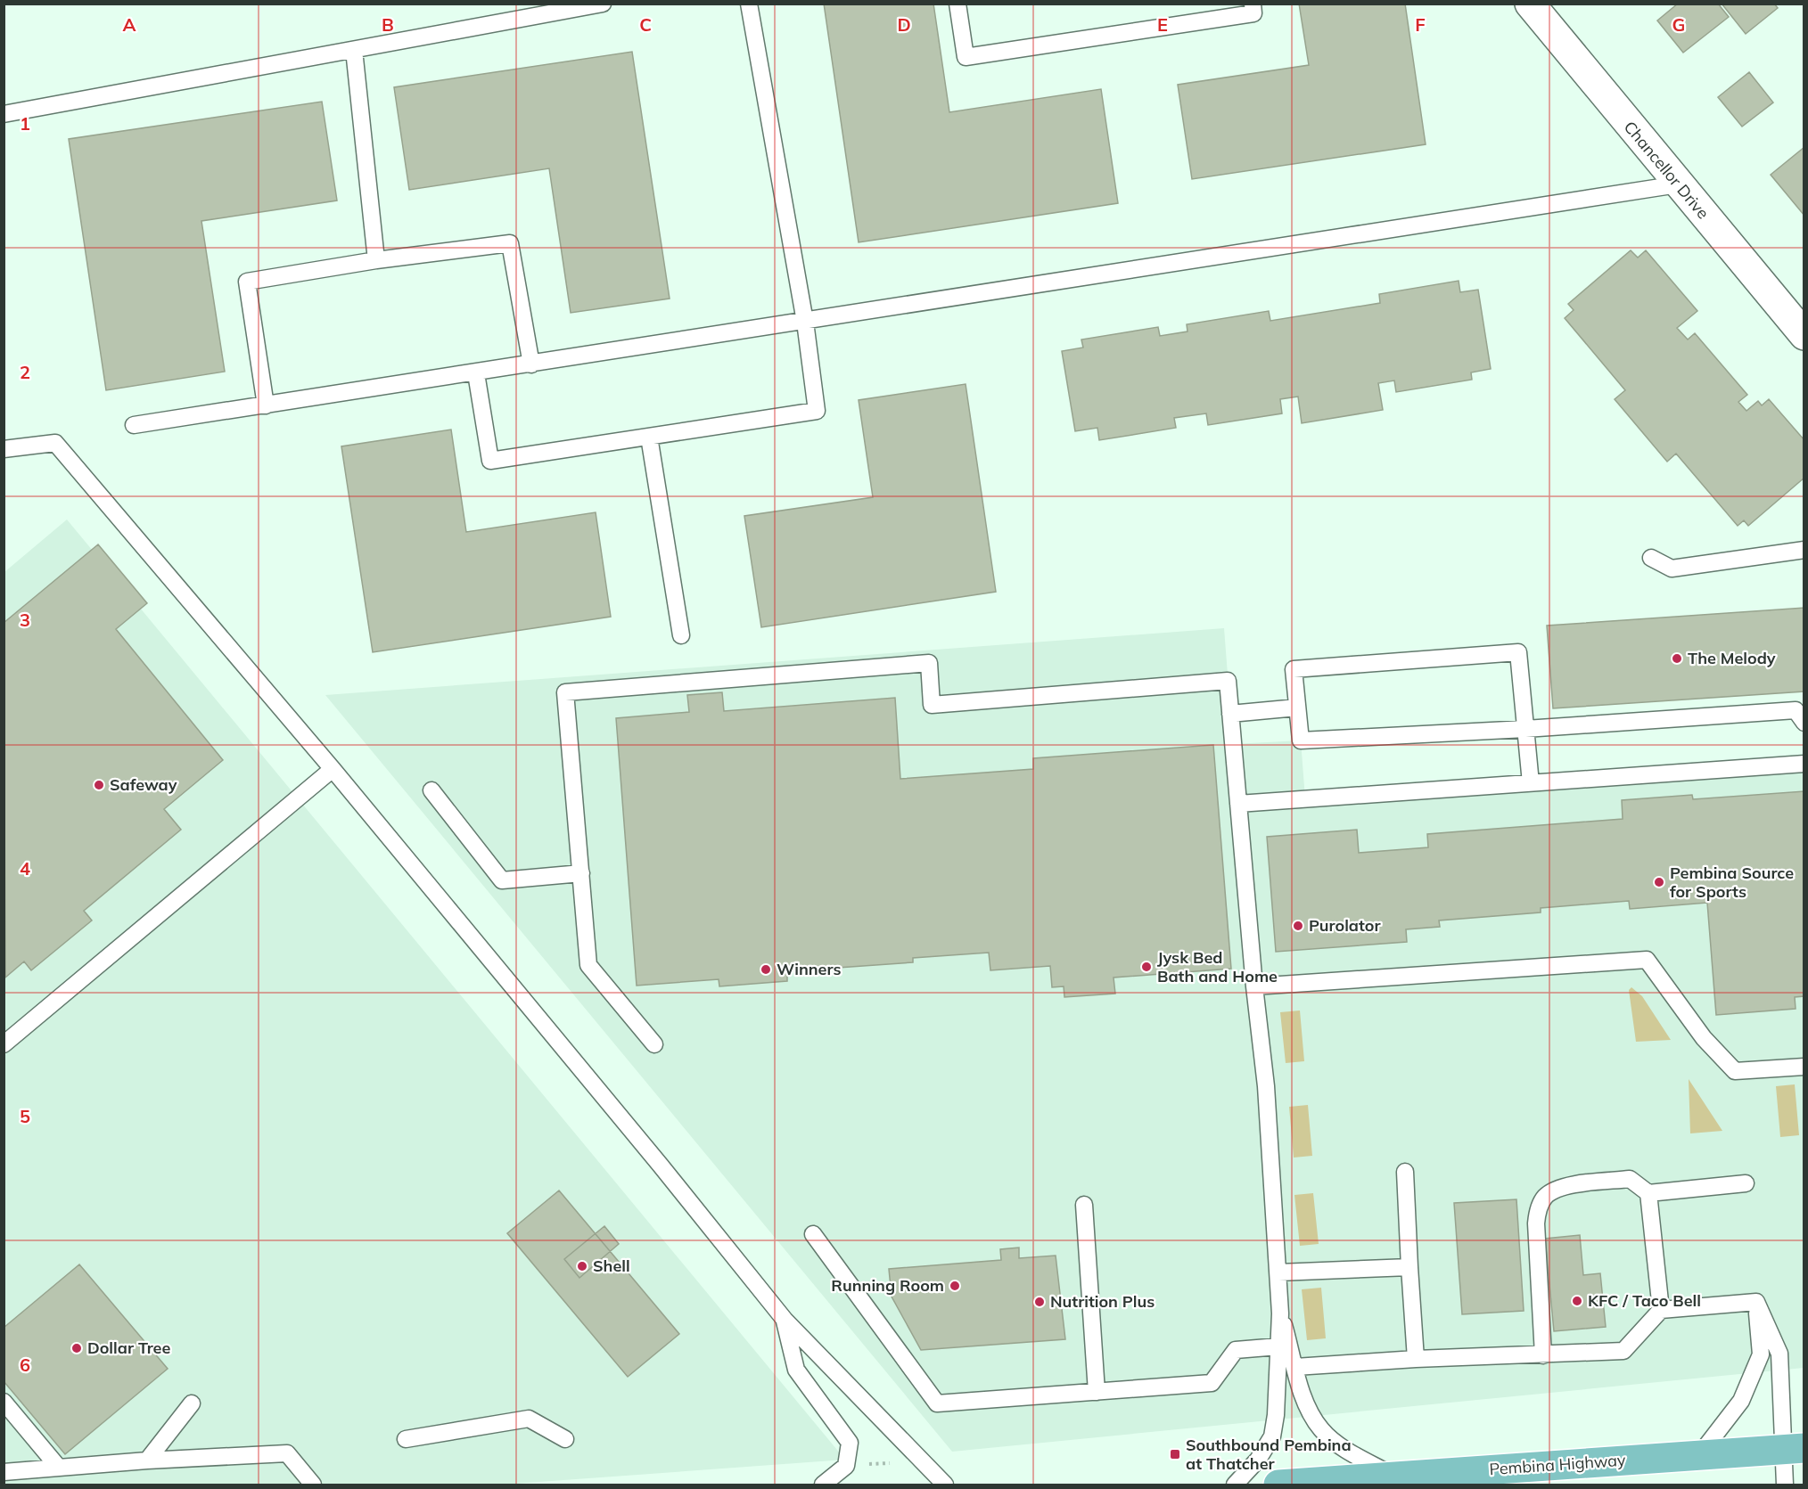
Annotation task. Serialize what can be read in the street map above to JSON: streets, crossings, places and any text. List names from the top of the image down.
{
  "streets": {
    "main road": ["Pembina Highway"],
    "street": ["Chancellor Drive"]
  },
  "places": {
    "other": [
      "The Melody",
      "Safeway",
      "Pembina Source for Sports",
      "Purolator",
      "Jysk Bed Bath and Home",
      "Winners",
      "Shell",
      "Running Room",
      "KFC / Taco Bell",
      "Nutrition Plus",
      "Dollar Tree"
    ],
    "transit": ["Southbound Pembina at Thatcher"]
  },
  "grid": {
    "columns": [
      "A",
      "B",
      "C",
      "D",
      "E",
      "F",
      "G"
    ],
    "rows": [
      "1",
      "2",
      "3",
      "4",
      "5",
      "6"
    ]
  }
}
